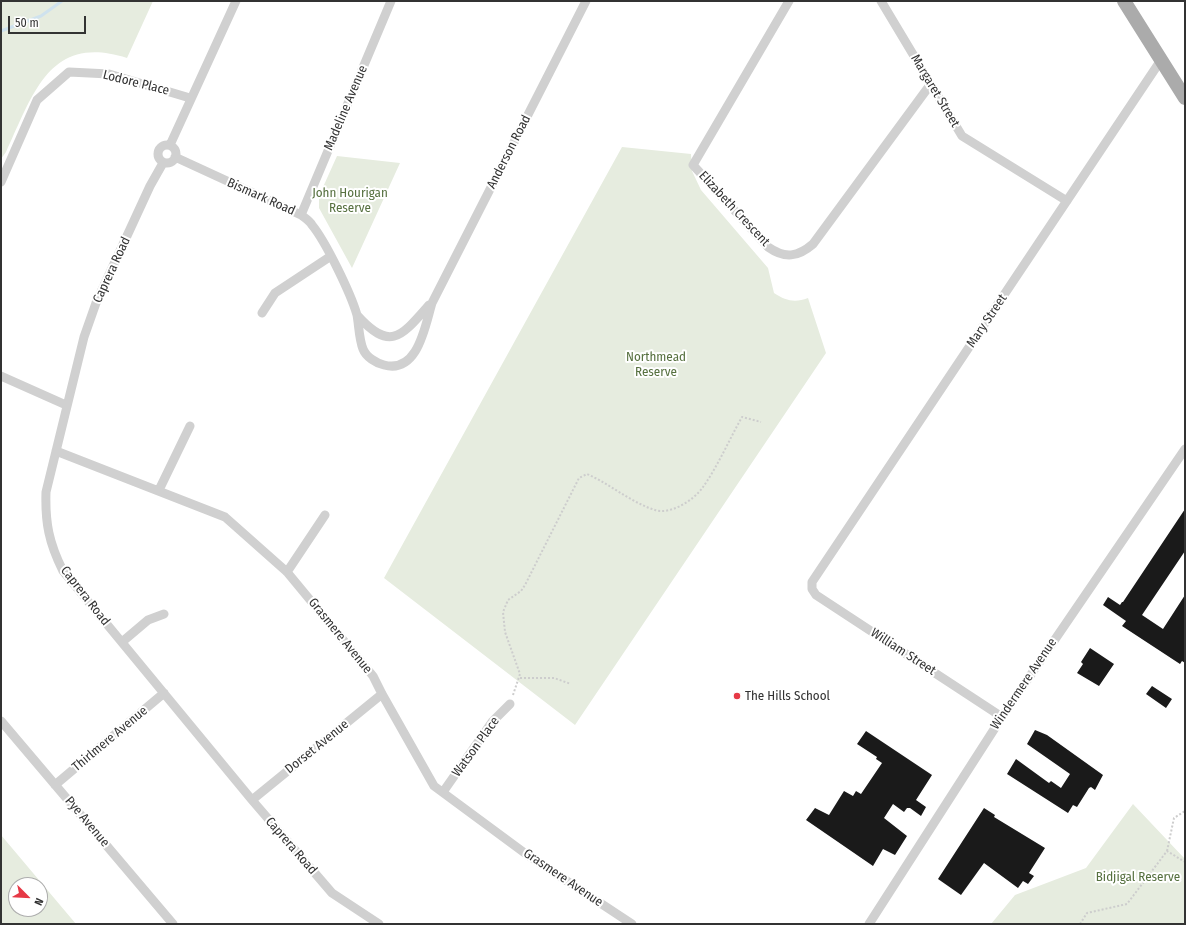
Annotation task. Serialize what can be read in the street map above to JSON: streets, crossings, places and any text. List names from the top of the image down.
{
  "streets": {
    "street": [
      "Lodore Place",
      "Margaret Street",
      "Madeline Avenue",
      "Anderson Road",
      "Bismark Road",
      "Elizabeth Crescent",
      "Caprera Road",
      "Mary Street",
      "Grasmere Avenue",
      "William Street",
      "Windermere Avenue",
      "Thirlmere Avenue",
      "Dorset Avenue",
      "Watson Place",
      "Pye Avenue"
    ]
  },
  "crossings": [
    ["Margaret Street", "Elizabeth Crescent"],
    ["Margaret Street", "Mary Street"],
    ["Madeline Avenue", "Bismark Road"],
    ["Anderson Road", "Bismark Road"],
    ["Bismark Road", "Caprera Road"],
    ["Caprera Road", "Grasmere Avenue"],
    ["Caprera Road", "Thirlmere Avenue"],
    ["Caprera Road", "Dorset Avenue"],
    ["Mary Street", "William Street"],
    ["Grasmere Avenue", "Dorset Avenue"],
    ["Grasmere Avenue", "Watson Place"],
    ["William Street", "Windermere Avenue"],
    ["Thirlmere Avenue", "Pye Avenue"]
  ],
  "parks": ["John Hourigan Reserve", "Northmead Reserve", "Bidjigal Reserve"],
  "places": ["The Hills School"],
  "scale_bar": "50 m",
  "north": "bottom right"
}
